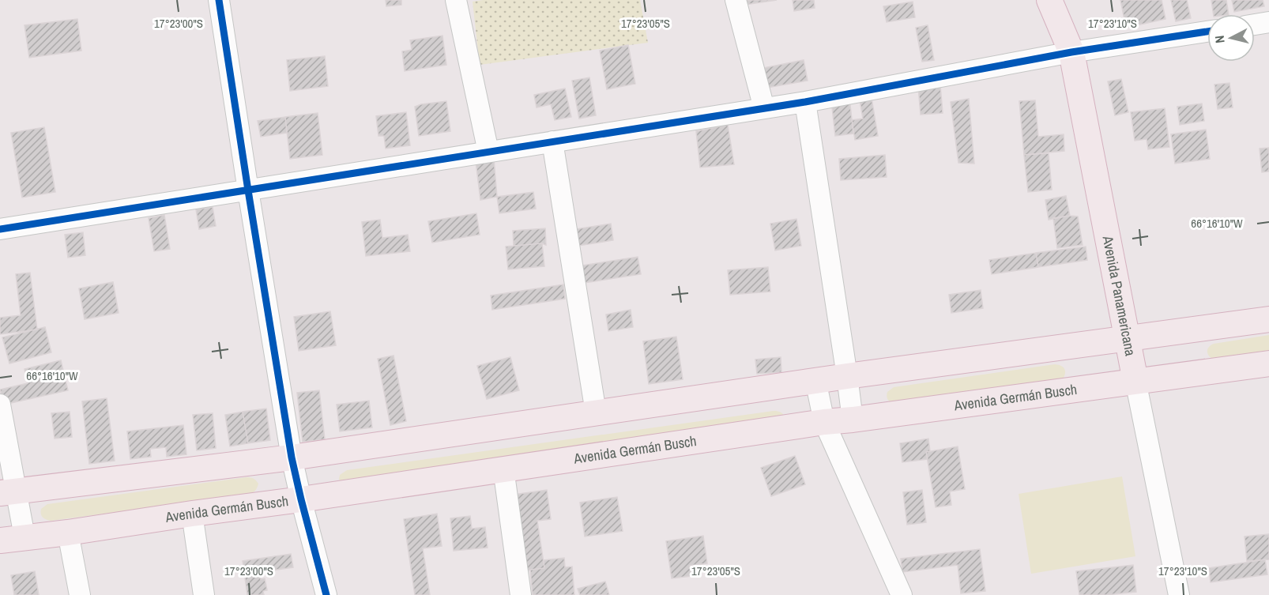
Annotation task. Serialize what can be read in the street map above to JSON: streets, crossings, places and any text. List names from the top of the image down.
{
  "streets": {
    "main road": ["Avenida Panamericana", "Avenida Germán Busch"]
  },
  "crossings": [
    ["Avenida Panamericana", "Avenida Germán Busch"]
  ],
  "north": "left",
  "coordinates": [
    "17°23'00\"S",
    "17°23'05\"S",
    "17°23'10\"S",
    "66°16'10\"W"
  ]
}
